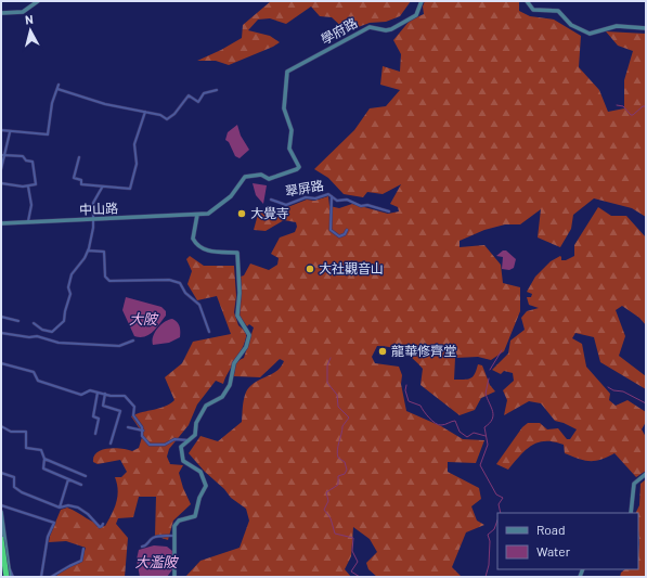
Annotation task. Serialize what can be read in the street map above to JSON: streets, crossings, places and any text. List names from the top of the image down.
{
  "streets": {
    "main road": ["學府路", "翠屏路", "中山路"]
  },
  "crossings": [
    ["學府路", "翠屏路"],
    ["翠屏路", "中山路"]
  ],
  "water": ["大陂", "大濫陂"],
  "places": ["大覺寺", "大社觀音山", "龍華修齊堂"],
  "legend": ["Road", "Water"],
  "north": "top"
}
